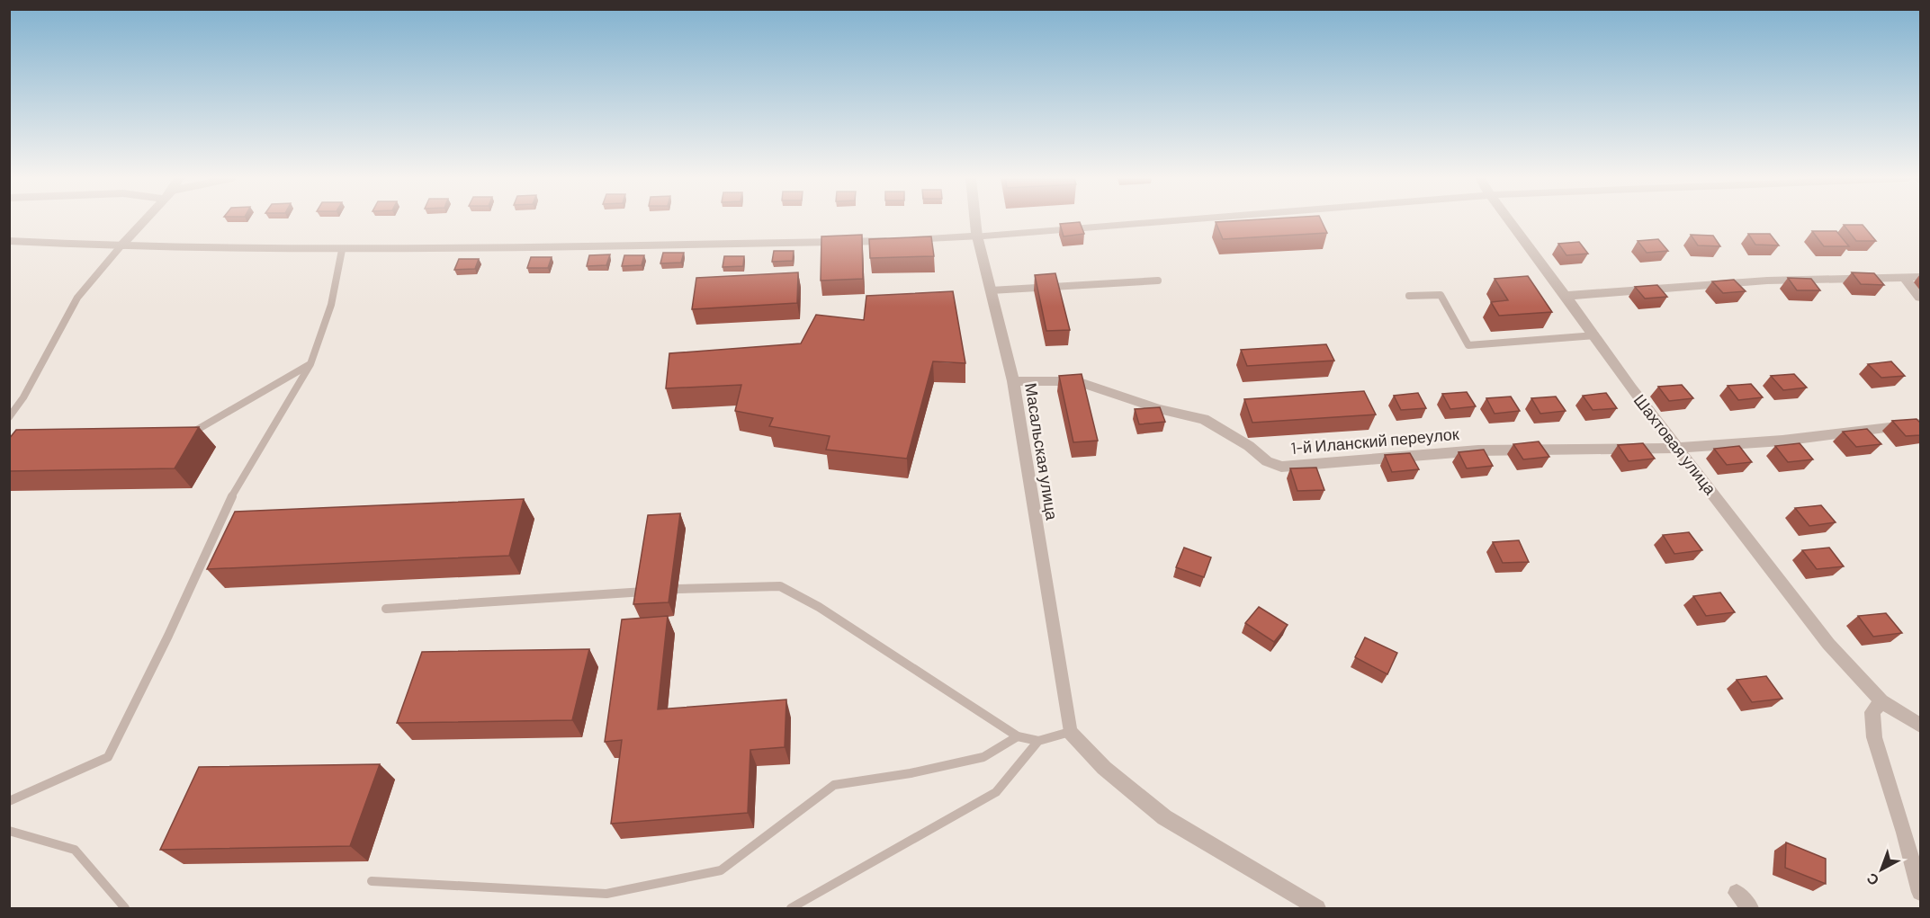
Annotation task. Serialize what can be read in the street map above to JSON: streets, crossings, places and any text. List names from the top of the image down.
{
  "streets": {
    "street": ["1-й Иланский переулок", "Шахтовая улица", "Масальская улица"]
  },
  "crossings": [
    ["1-й Иланский переулок", "Шахтовая улица"],
    ["1-й Иланский переулок", "Масальская улица"]
  ],
  "north": "bottom left"
}
